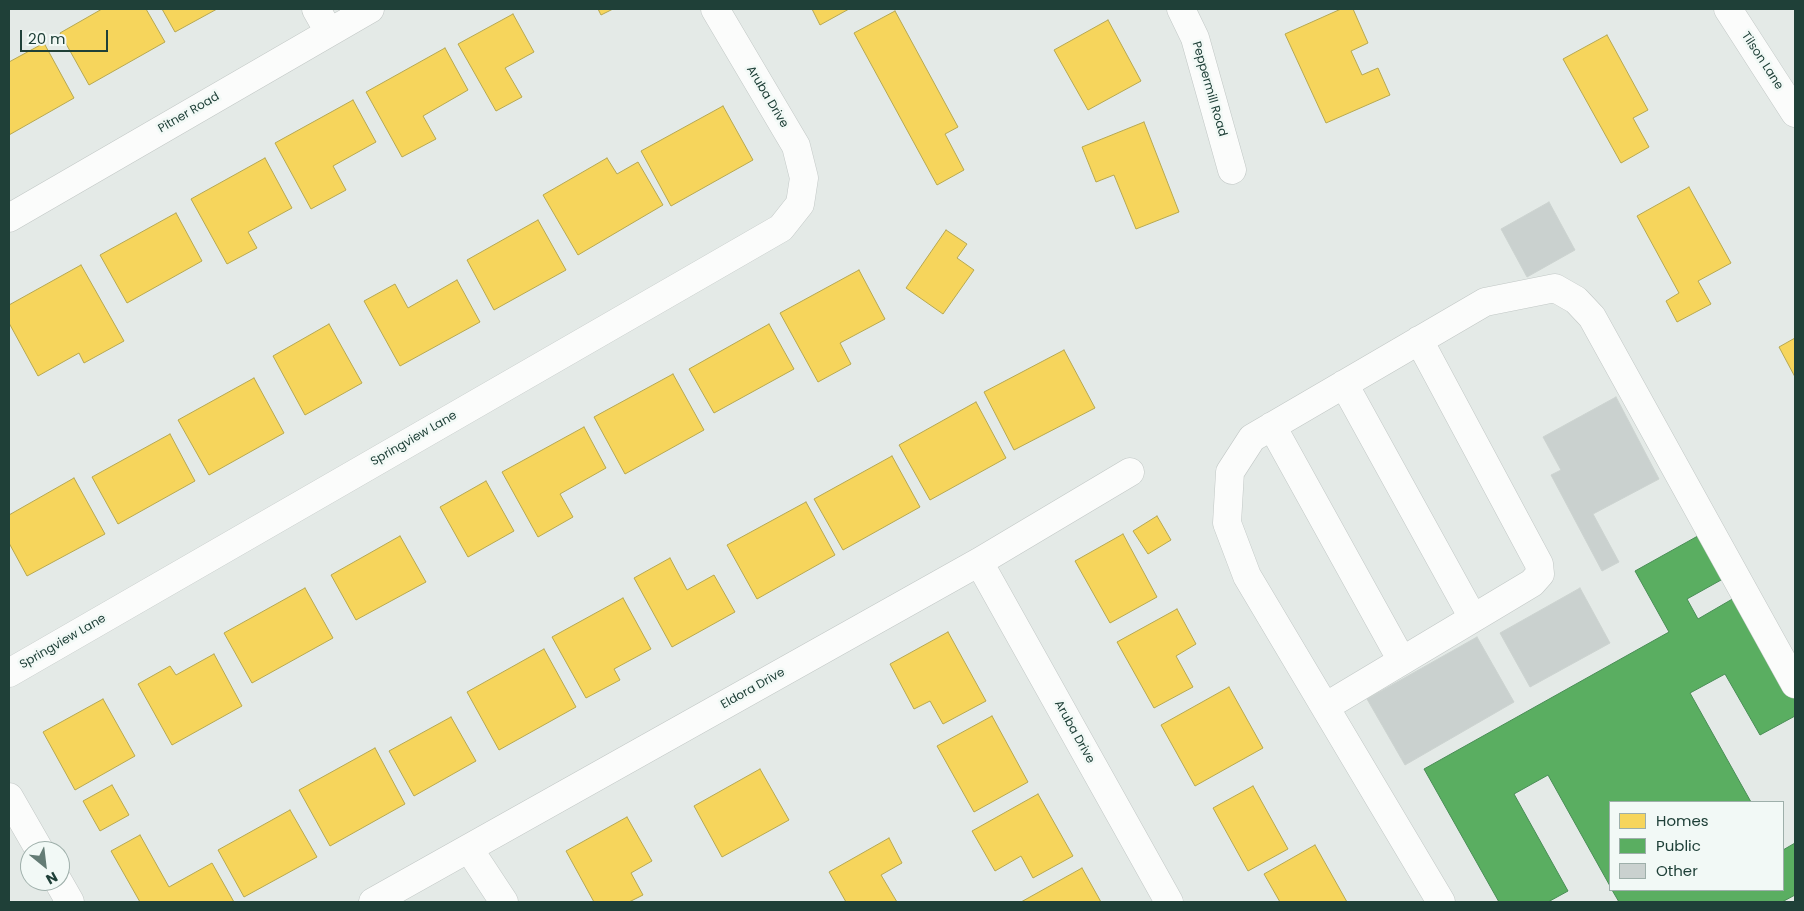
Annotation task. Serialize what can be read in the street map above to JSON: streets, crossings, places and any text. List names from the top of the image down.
{
  "streets": {
    "street": [
      "Tilson Lane",
      "Peppermill Road",
      "Aruba Drive",
      "Pitner Road",
      "Springview Lane",
      "Eldora Drive"
    ]
  },
  "crossings": [
    ["Aruba Drive", "Springview Lane"],
    ["Aruba Drive", "Eldora Drive"]
  ],
  "legend": ["Homes", "Public", "Other"],
  "scale_bar": "20 m",
  "north": "bottom right"
}
